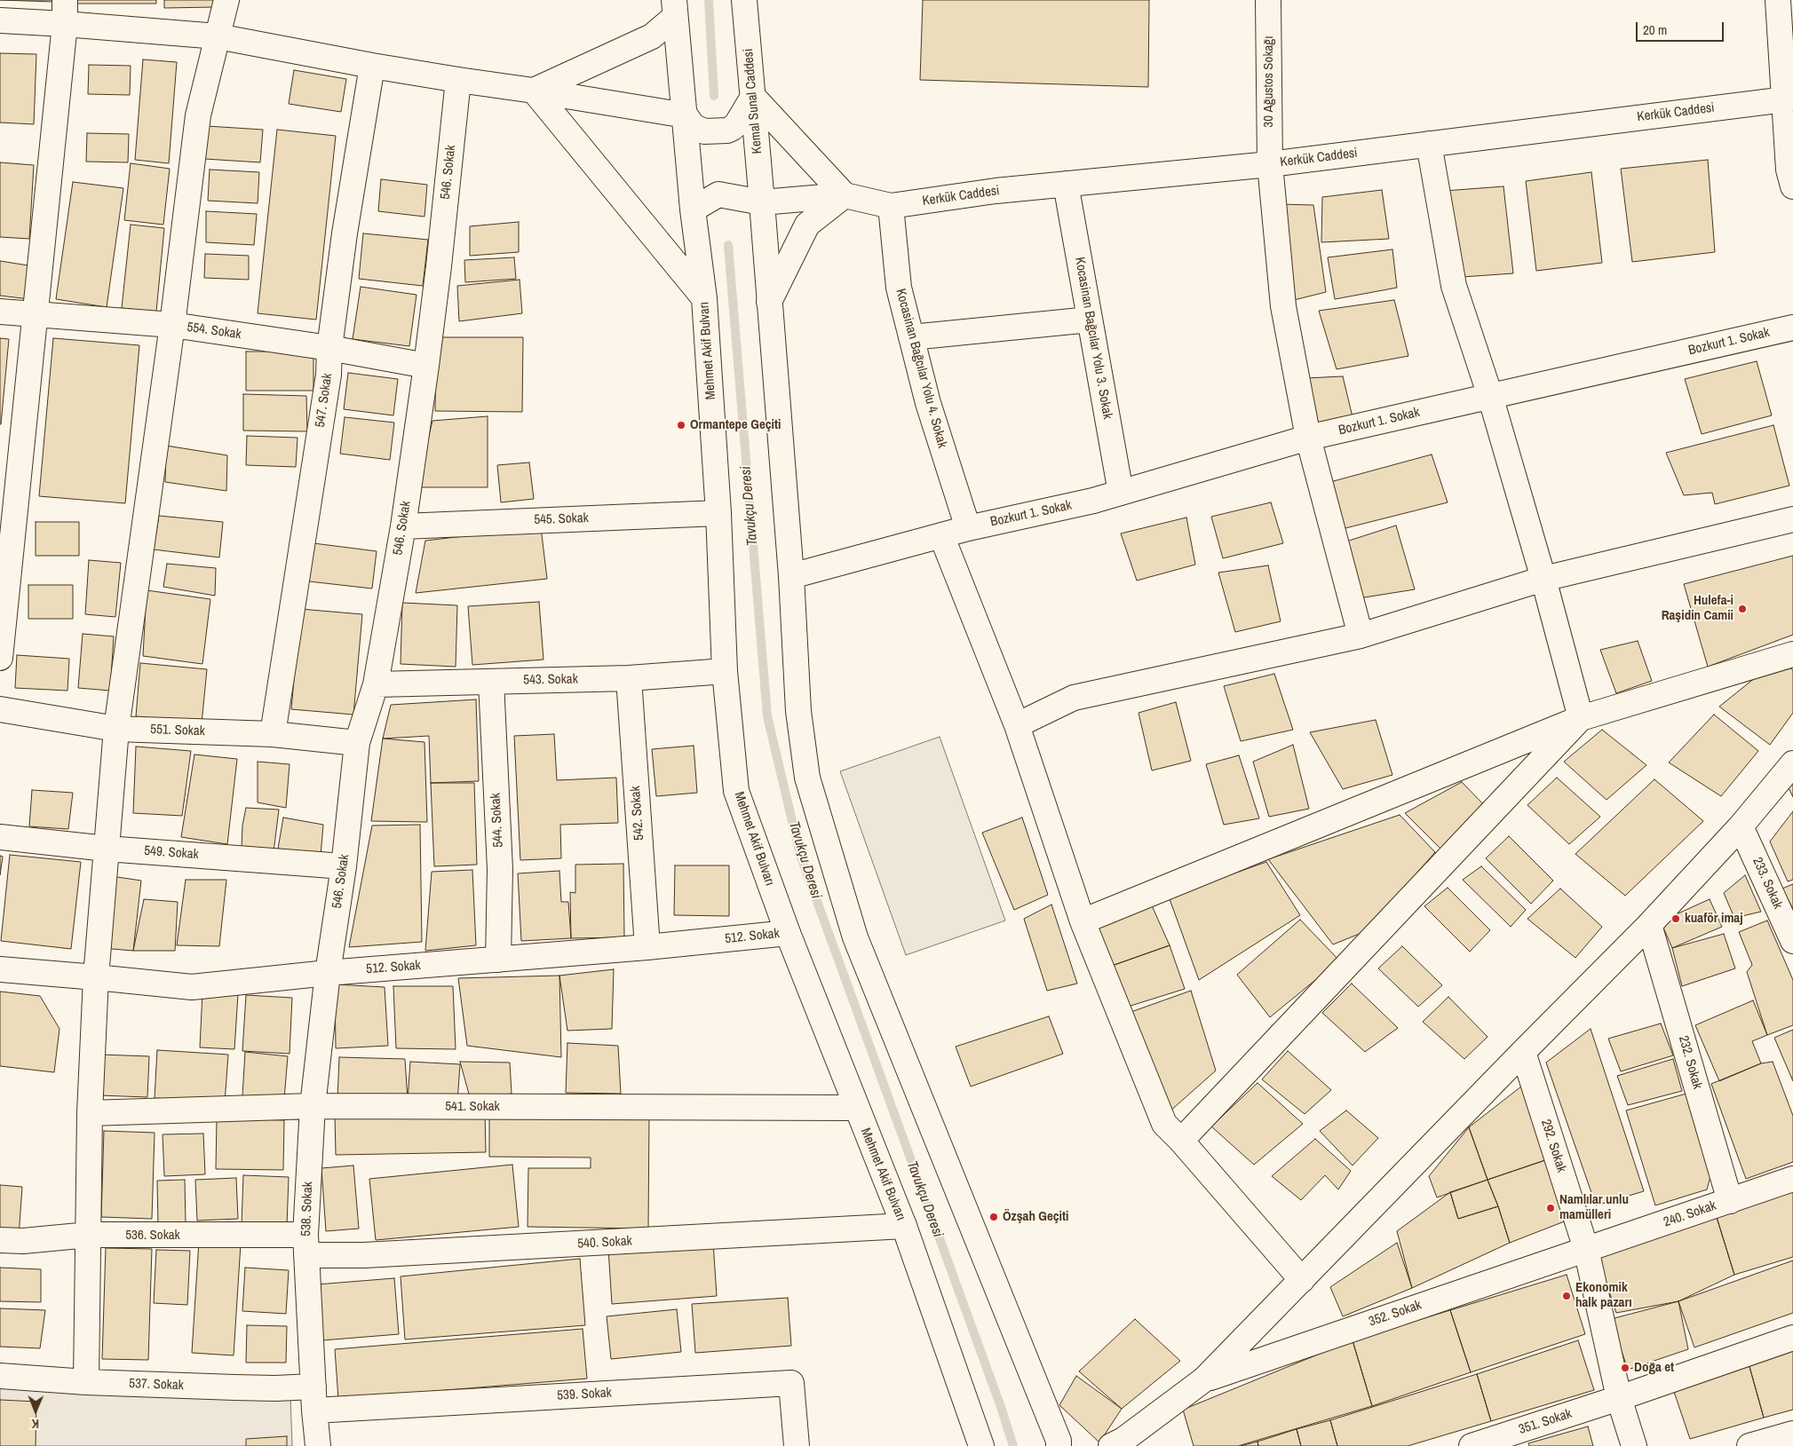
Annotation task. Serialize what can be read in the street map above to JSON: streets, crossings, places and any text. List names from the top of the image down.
{
  "streets": {
    "street": [
      "30 Ağustos Sokağı",
      "Kemal Sunal Caddesi",
      "Kerkük Caddesi",
      "546. Sokak",
      "554. Sokak",
      "Kocasinan Bağcılar Yolu 3. Sokak",
      "Bozkurt 1. Sokak",
      "Mehmet Akif Bulvarı",
      "Kocasinan Bağcılar Yolu 4. Sokak",
      "547. Sokak",
      "545. Sokak",
      "543. Sokak",
      "551. Sokak",
      "542. Sokak",
      "544. Sokak",
      "549. Sokak",
      "233. Sokak",
      "512. Sokak",
      "232. Sokak",
      "541. Sokak",
      "292. Sokak",
      "538. Sokak",
      "240. Sokak",
      "536. Sokak",
      "540. Sokak",
      "352. Sokak",
      "537. Sokak",
      "539. Sokak",
      "351. Sokak"
    ]
  },
  "crossings": [
    ["30 Ağustos Sokağı", "Kerkük Caddesi"],
    ["30 Ağustos Sokağı", "Bozkurt 1. Sokak"],
    ["Kemal Sunal Caddesi", "Kerkük Caddesi"],
    ["Kerkük Caddesi", "Kocasinan Bağcılar Yolu 3. Sokak"],
    ["Kerkük Caddesi", "Mehmet Akif Bulvarı"],
    ["Kerkük Caddesi", "Kocasinan Bağcılar Yolu 4. Sokak"],
    ["546. Sokak", "554. Sokak"],
    ["546. Sokak", "545. Sokak"],
    ["546. Sokak", "543. Sokak"],
    ["546. Sokak", "551. Sokak"],
    ["546. Sokak", "549. Sokak"],
    ["546. Sokak", "512. Sokak"],
    ["546. Sokak", "538. Sokak"],
    ["554. Sokak", "547. Sokak"],
    ["Kocasinan Bağcılar Yolu 3. Sokak", "Bozkurt 1. Sokak"],
    ["Bozkurt 1. Sokak", "Kocasinan Bağcılar Yolu 4. Sokak"],
    ["Mehmet Akif Bulvarı", "545. Sokak"],
    ["Mehmet Akif Bulvarı", "543. Sokak"],
    ["Mehmet Akif Bulvarı", "512. Sokak"],
    ["Mehmet Akif Bulvarı", "541. Sokak"],
    ["Mehmet Akif Bulvarı", "540. Sokak"],
    ["547. Sokak", "551. Sokak"],
    ["543. Sokak", "542. Sokak"],
    ["543. Sokak", "544. Sokak"],
    ["542. Sokak", "512. Sokak"],
    ["544. Sokak", "512. Sokak"],
    ["512. Sokak", "538. Sokak"],
    ["232. Sokak", "240. Sokak"],
    ["541. Sokak", "538. Sokak"],
    ["292. Sokak", "240. Sokak"],
    ["292. Sokak", "352. Sokak"],
    ["292. Sokak", "351. Sokak"],
    ["538. Sokak", "536. Sokak"],
    ["538. Sokak", "540. Sokak"],
    ["538. Sokak", "537. Sokak"],
    ["538. Sokak", "539. Sokak"],
    ["240. Sokak", "352. Sokak"],
    ["536. Sokak", "540. Sokak"]
  ],
  "water": ["Tavukçu Deresi"],
  "places": [
    "Ormantepe Geçiti",
    "Hulefa-i Raşidin Camii",
    "kuaför imaj",
    "Namlılar unlu mamülleri",
    "Özşah Geçiti",
    "Ekonomik halk pazarı",
    "Doğa et"
  ],
  "scale_bar": "20 m",
  "north": "bottom"
}
